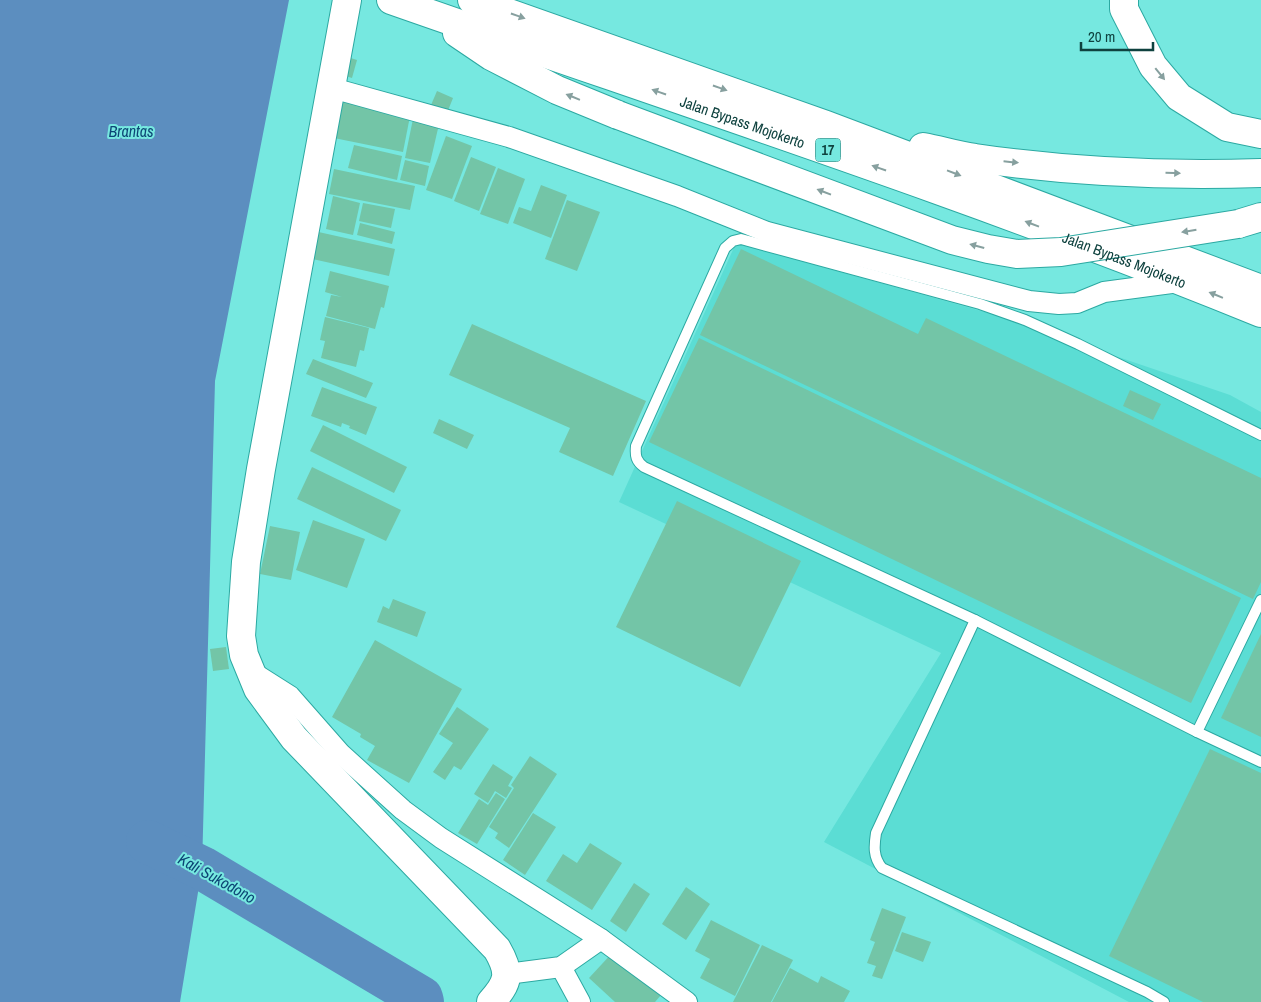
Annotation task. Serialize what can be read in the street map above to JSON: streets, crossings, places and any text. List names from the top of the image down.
{
  "streets": {
    "main road": ["Jalan Bypass Mojokerto", "17"]
  },
  "water": ["Brantas", "Kali Sukodono"],
  "scale_bar": "20 m"
}
